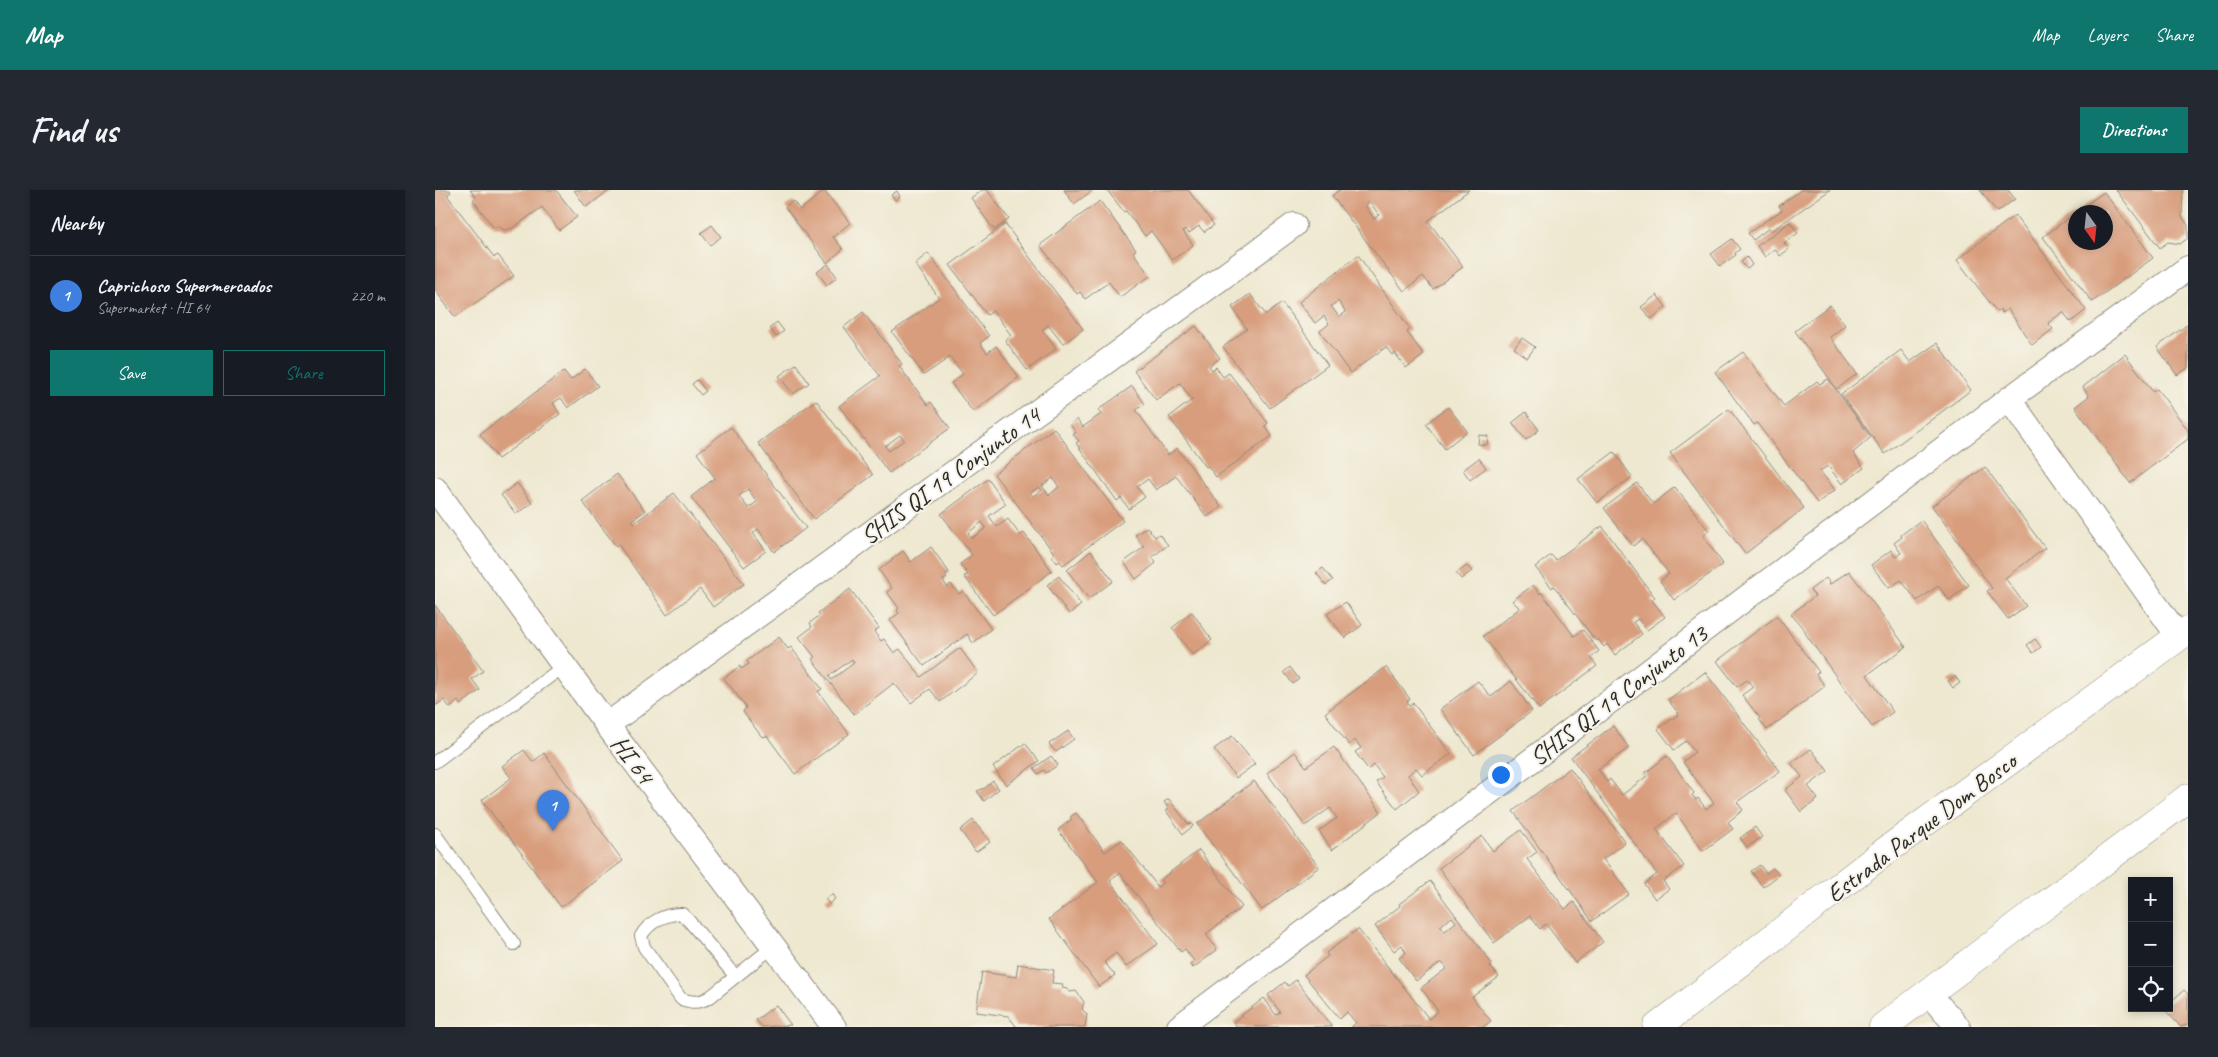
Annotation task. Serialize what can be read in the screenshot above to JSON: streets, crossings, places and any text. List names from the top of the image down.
{
  "streets": {
    "main road": ["Estrada Parque Dom Bosco"],
    "street": ["SHIS QI 19 Conjunto 14", "SHIS QI 19 Conjunto 13", "HI 64"]
  },
  "crossings": [
    ["SHIS QI 19 Conjunto 14", "HI 64"]
  ],
  "north": "bottom",
  "page": {
    "header": "Map",
    "nav": ["Map", "Layers", "Share"],
    "buttons": [
      "Directions",
      ["Save", "Share"]
    ],
    "title": "Find us",
    "heading": "Nearby",
    "list": [
      {
        "mark": "1",
        "name": "Caprichoso Supermercados",
        "note": "Supermarket · HI 64",
        "value": "220 m"
      }
    ],
    "pins": "1",
    "map_buttons": ["+", "−"]
  }
}
